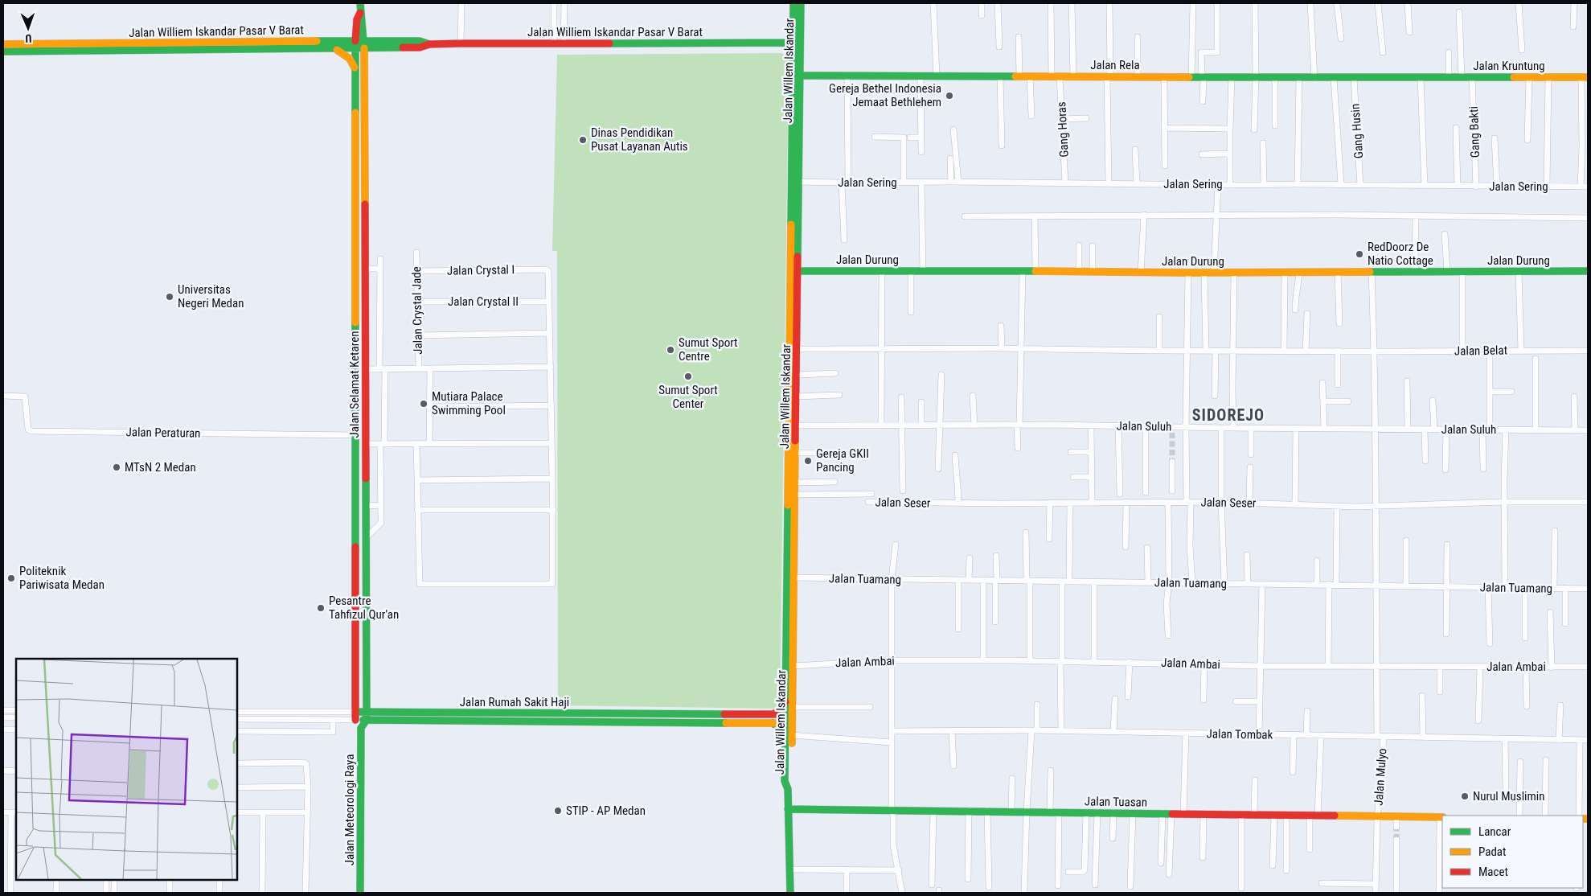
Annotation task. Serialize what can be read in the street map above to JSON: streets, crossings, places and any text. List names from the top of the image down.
{
  "streets": {
    "main road": [
      "Jalan Williem Iskandar Pasar V Barat",
      "Jalan Rela",
      "Jalan Kruntung",
      "Jalan Willem Iskandar",
      "Jalan Durung",
      "Jalan Selamat Ketaren",
      "Jalan Rumah Sakit Haji",
      "Jalan Tuasan",
      "Jalan Meteorologi Raya"
    ],
    "street": [
      "Gang Horas",
      "Gang Husin",
      "Gang Bakti",
      "Jalan Sering",
      "Jalan Crystal I",
      "Jalan Crystal II",
      "Jalan Crystal Jade",
      "Jalan Belat",
      "Jalan Suluh",
      "Jalan Peraturan",
      "Jalan Seser",
      "Jalan Tuamang",
      "Jalan Ambai",
      "Jalan Tombak",
      "Jalan Mulyo"
    ]
  },
  "crossings": [
    ["Jalan Williem Iskandar Pasar V Barat", "Jalan Willem Iskandar"],
    ["Jalan Williem Iskandar Pasar V Barat", "Jalan Selamat Ketaren"],
    ["Jalan Rela", "Jalan Kruntung"],
    ["Jalan Rela", "Jalan Willem Iskandar"],
    ["Jalan Rela", "Gang Horas"],
    ["Jalan Rela", "Gang Husin"],
    ["Jalan Kruntung", "Gang Bakti"],
    ["Jalan Willem Iskandar", "Jalan Sering"],
    ["Jalan Willem Iskandar", "Jalan Durung"],
    ["Jalan Willem Iskandar", "Jalan Belat"],
    ["Jalan Willem Iskandar", "Jalan Suluh"],
    ["Jalan Willem Iskandar", "Jalan Tuamang"],
    ["Jalan Willem Iskandar", "Jalan Ambai"],
    ["Jalan Willem Iskandar", "Jalan Rumah Sakit Haji"],
    ["Jalan Willem Iskandar", "Jalan Tuasan"],
    ["Gang Horas", "Jalan Sering"],
    ["Gang Husin", "Jalan Sering"],
    ["Gang Bakti", "Jalan Sering"],
    ["Jalan Crystal I", "Jalan Crystal II"],
    ["Jalan Crystal I", "Jalan Crystal Jade"],
    ["Jalan Crystal II", "Jalan Crystal Jade"],
    ["Jalan Selamat Ketaren", "Jalan Peraturan"],
    ["Jalan Selamat Ketaren", "Jalan Rumah Sakit Haji"],
    ["Jalan Tombak", "Jalan Mulyo"],
    ["Jalan Mulyo", "Jalan Tuasan"]
  ],
  "districts": ["SIDOREJO"],
  "places": [
    "Gereja Bethel Indonesia Jemaat Bethlehem",
    "Dinas Pendidikan Pusat Layanan Autis",
    "RedDoorz De Natio Cottage",
    "Universitas Negeri Medan",
    "Sumut Sport Centre",
    "Sumut Sport Center",
    "Mutiara Palace Swimming Pool",
    "Gereja GKII Pancing",
    "MTsN 2 Medan",
    "Politeknik Pariwisata Medan",
    "Pesantre Tahfizul Qur'an",
    "Nurul Muslimin",
    "STIP - AP Medan"
  ],
  "legend": ["Lancar", "Padat", "Macet"],
  "north": "bottom"
}
